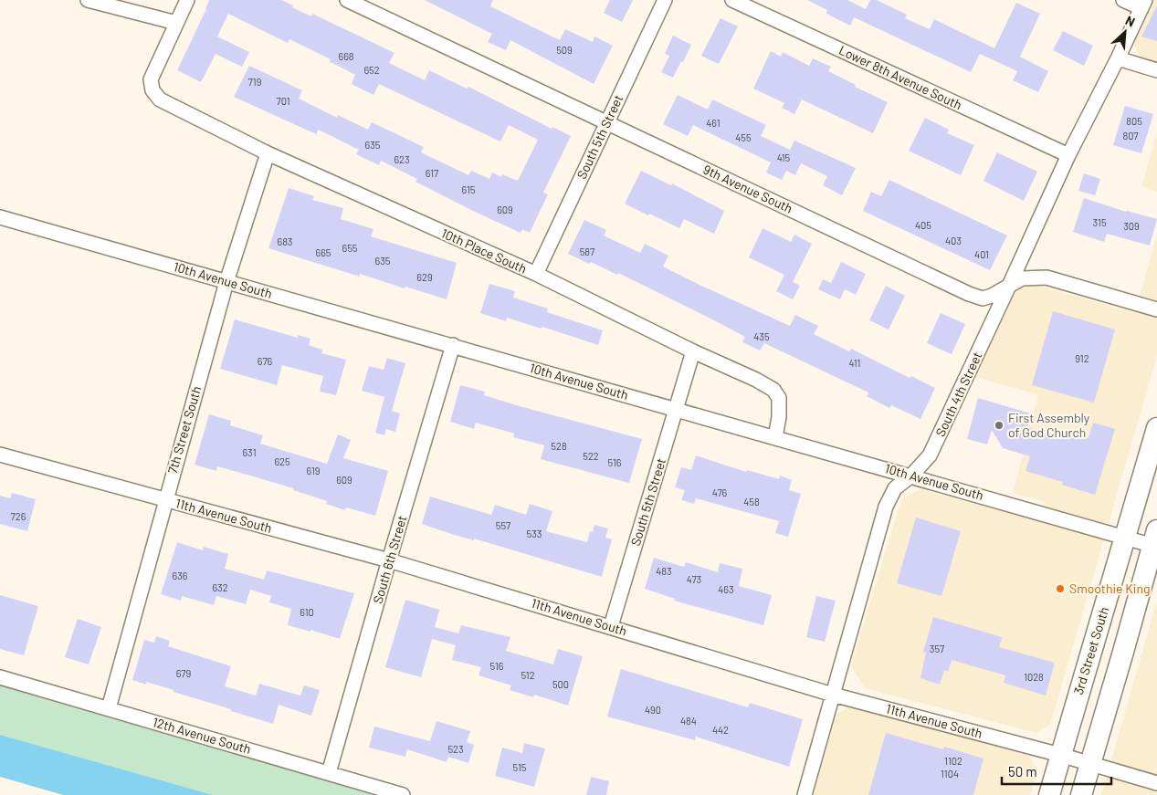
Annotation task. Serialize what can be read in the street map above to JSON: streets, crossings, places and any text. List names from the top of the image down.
{
  "streets": {
    "main road": ["3rd Street South"],
    "street": [
      "Lower 8th Avenue South",
      "South 5th Street",
      "9th Avenue South",
      "10th Place South",
      "10th Avenue South",
      "South 4th Street",
      "7th Street South",
      "11th Avenue South",
      "South 6th Street",
      "12th Avenue South"
    ]
  },
  "crossings": [
    ["Lower 8th Avenue South", "South 4th Street"],
    ["South 5th Street", "9th Avenue South"],
    ["South 5th Street", "10th Place South"],
    ["South 5th Street", "10th Avenue South"],
    ["South 5th Street", "11th Avenue South"],
    ["9th Avenue South", "South 4th Street"],
    ["10th Place South", "10th Avenue South"],
    ["10th Place South", "7th Street South"],
    ["10th Avenue South", "South 4th Street"],
    ["10th Avenue South", "7th Street South"],
    ["10th Avenue South", "South 6th Street"],
    ["10th Avenue South", "3rd Street South"],
    ["South 4th Street", "11th Avenue South"],
    ["7th Street South", "11th Avenue South"],
    ["7th Street South", "12th Avenue South"],
    ["11th Avenue South", "South 6th Street"],
    ["11th Avenue South", "3rd Street South"],
    ["South 6th Street", "12th Avenue South"]
  ],
  "places": ["First Assembly of God Church", "Smoothie King"],
  "house_numbers": [
    "509",
    "668",
    "652",
    "719",
    "701",
    "805",
    "461",
    "807",
    "455",
    "635",
    "415",
    "623",
    "617",
    "615",
    "609",
    "315",
    "405",
    "309",
    "403",
    "683",
    "655",
    "587",
    "665",
    "401",
    "635",
    "629",
    "435",
    "912",
    "676",
    "411",
    "528",
    "631",
    "522",
    "625",
    "516",
    "619",
    "609",
    "476",
    "458",
    "726",
    "557",
    "533",
    "483",
    "636",
    "473",
    "632",
    "463",
    "610",
    "357",
    "516",
    "679",
    "512",
    "1028",
    "500",
    "490",
    "484",
    "442",
    "523",
    "1102",
    "515",
    "1104"
  ],
  "scale_bar": "50 m",
  "north": "top right"
}
